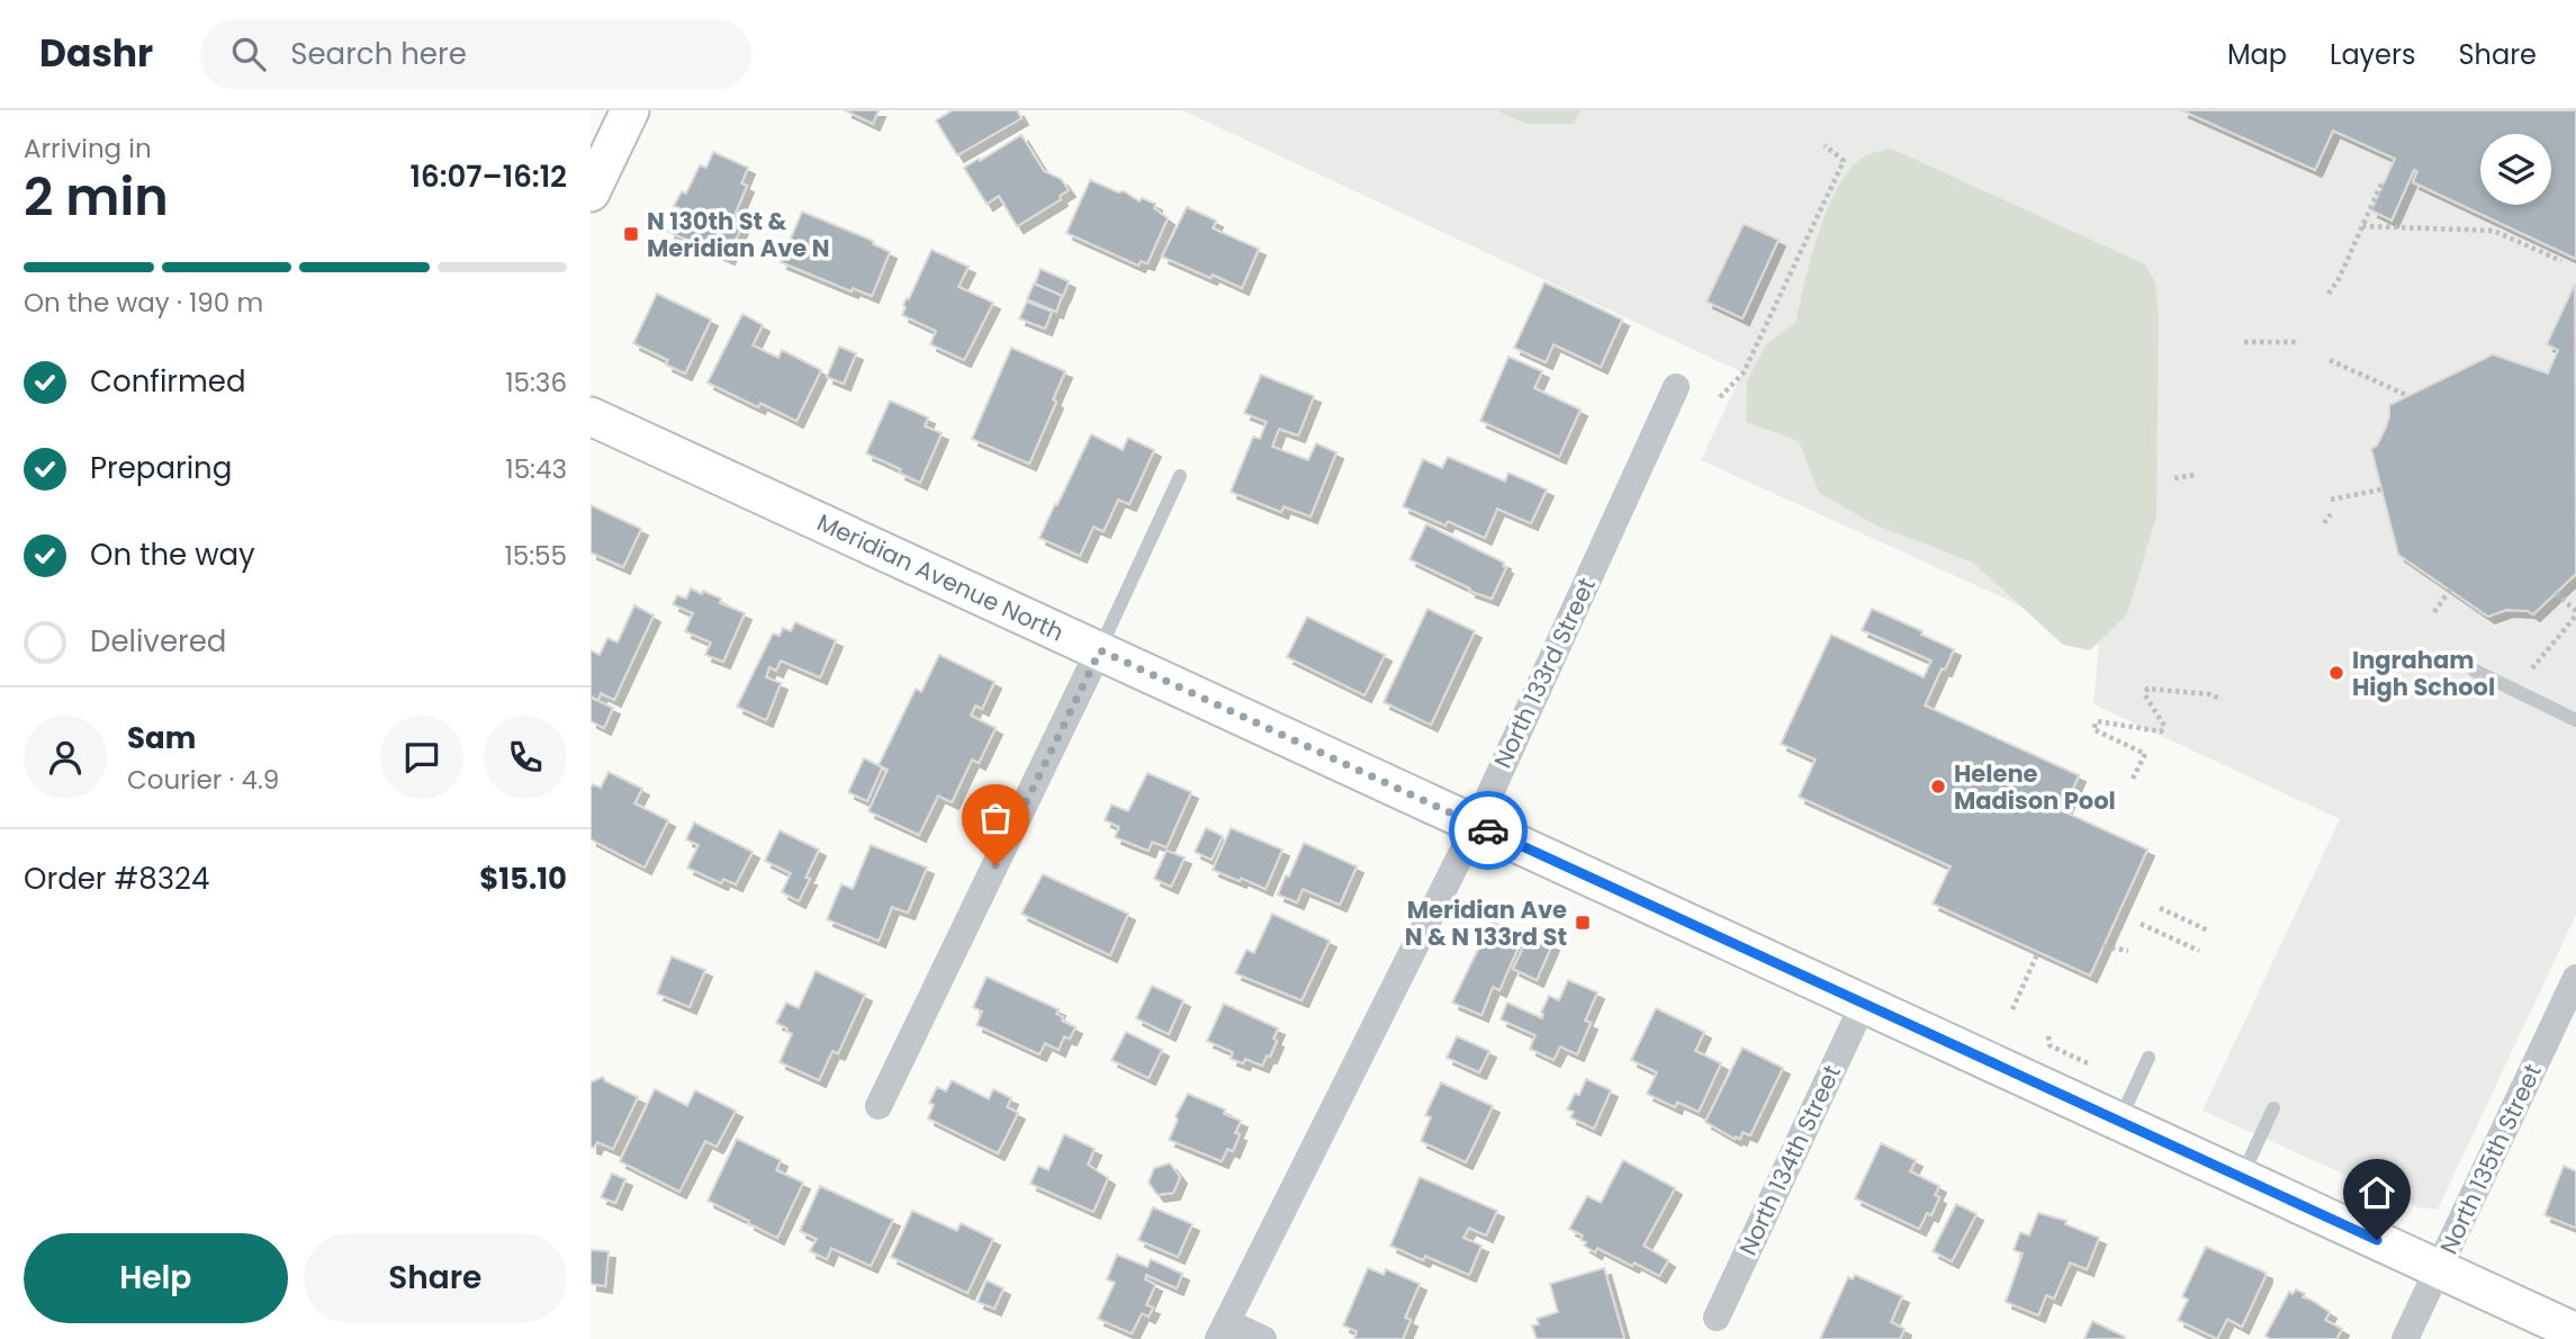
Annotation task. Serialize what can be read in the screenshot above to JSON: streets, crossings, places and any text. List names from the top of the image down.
{
  "streets": {
    "street": [
      "Meridian Avenue North",
      "North 133rd Street",
      "North 135th Street",
      "North 134th Street"
    ]
  },
  "crossings": [
    ["Meridian Avenue North", "North 133rd Street"],
    ["Meridian Avenue North", "North 135th Street"],
    ["Meridian Avenue North", "North 134th Street"]
  ],
  "places": {
    "transit": ["N 130th St & Meridian Ave N", "Meridian Ave N & N 133rd St"],
    "other": ["Ingraham High School", "Helene Madison Pool"]
  },
  "page": {
    "header": "Dashr",
    "search": "Search here",
    "nav": ["Map", "Layers", "Share"],
    "heading": ["2 min", "Arriving in", "16:07–16:12"],
    "panel": [
      "Sam",
      "Courier · 4.9",
      "Order #8324",
      "$15.10"
    ],
    "bar": "On the way · 190 m",
    "list": [
      ["Confirmed", "15:36"],
      ["Preparing", "15:43"],
      ["On the way", "15:55"],
      "Delivered"
    ],
    "buttons": ["Help", "Share"]
  }
}
